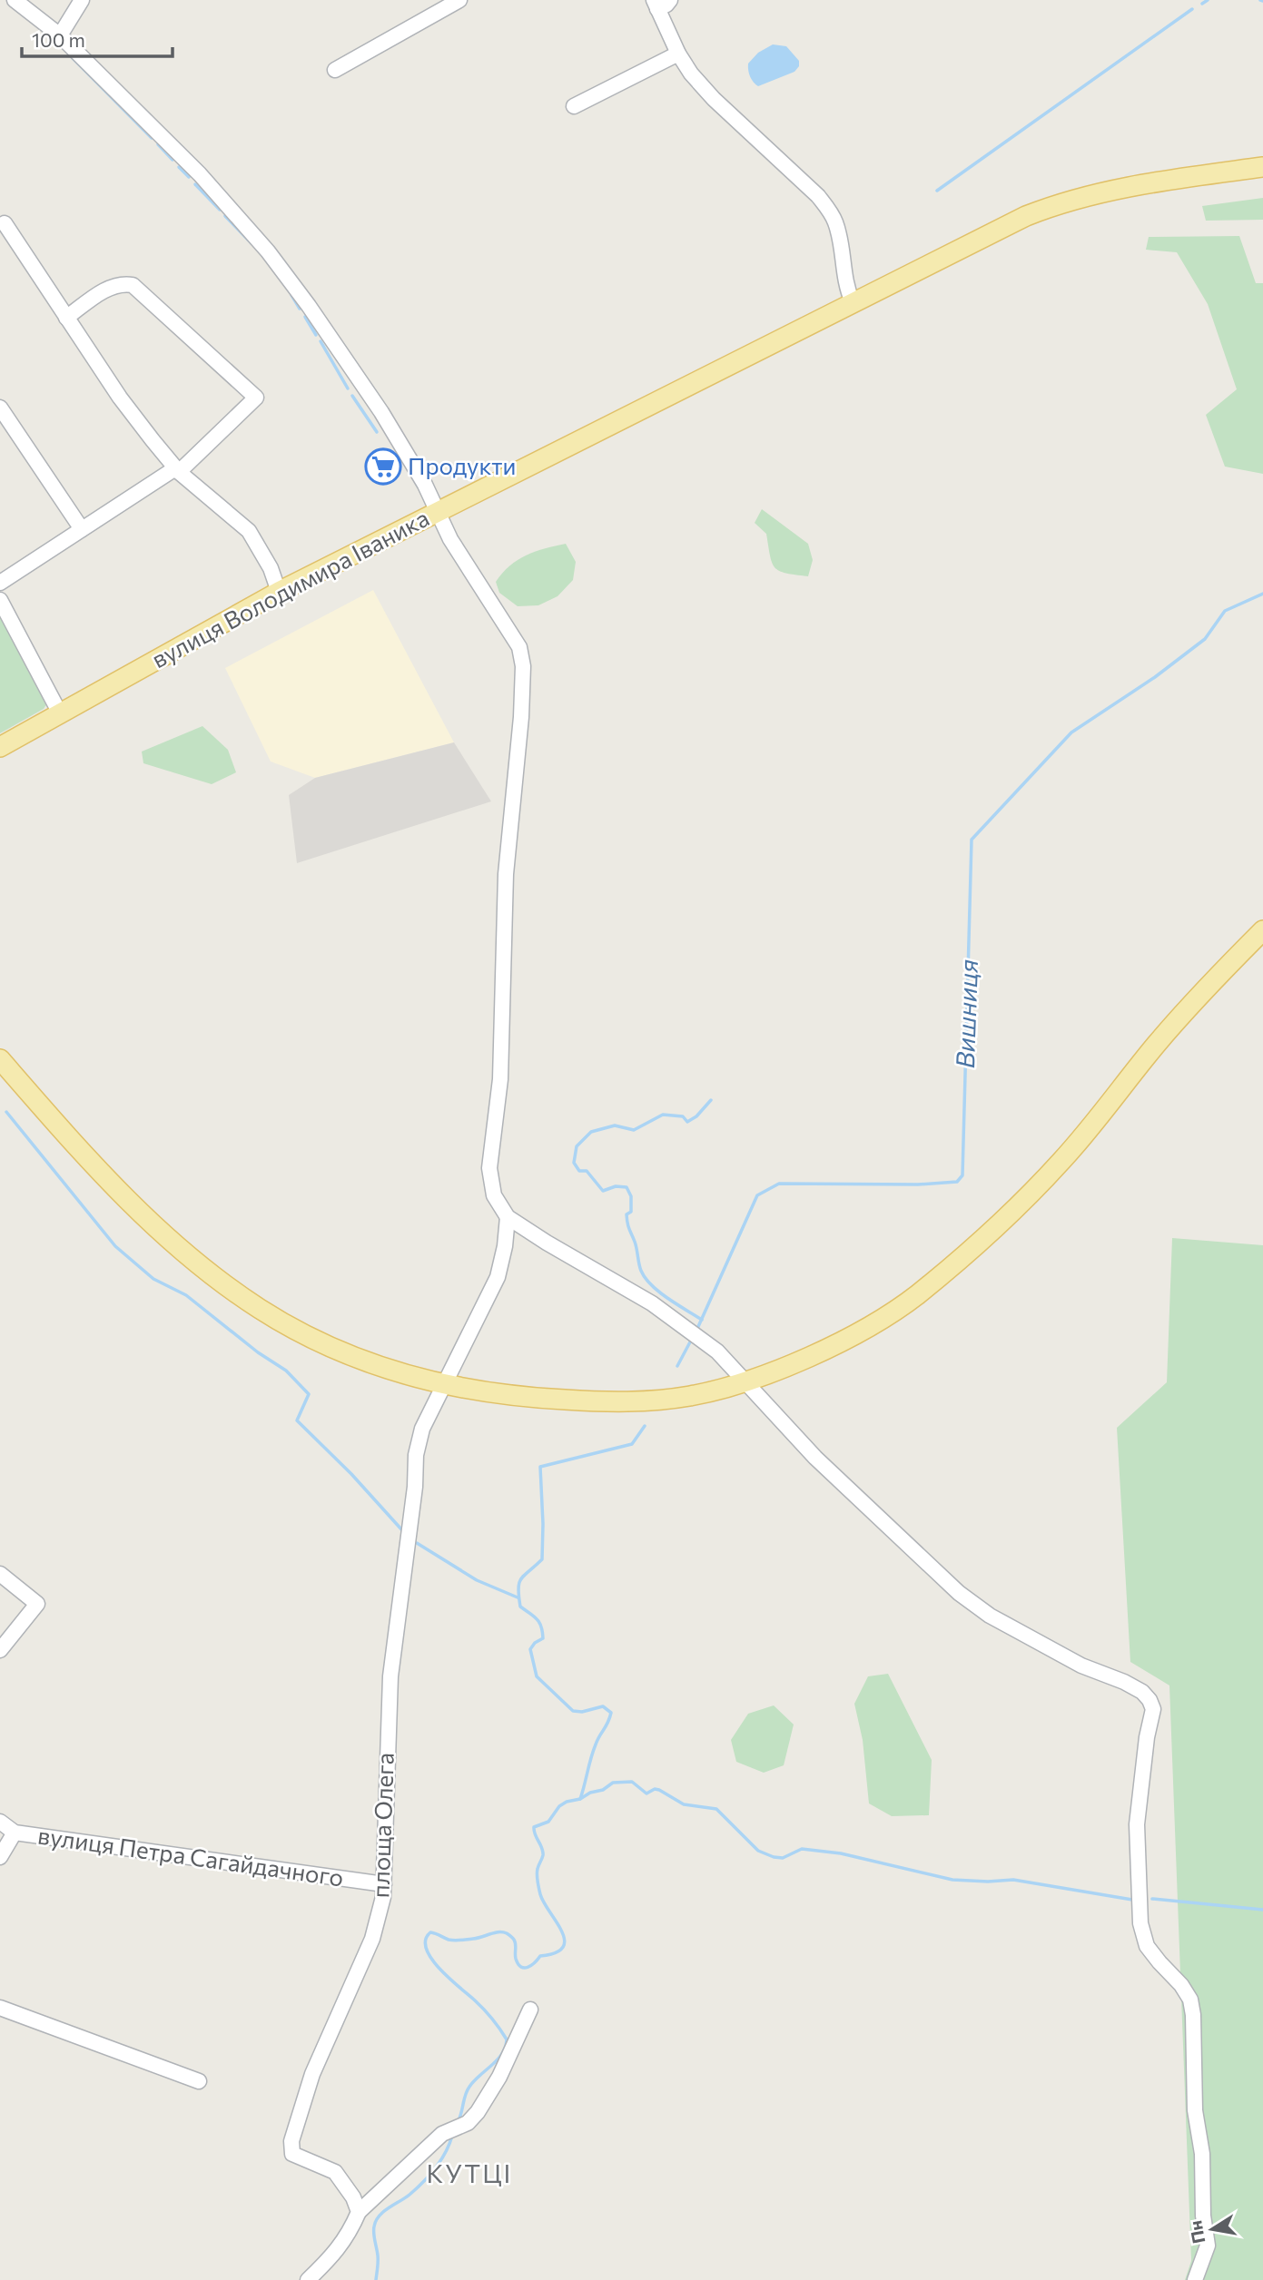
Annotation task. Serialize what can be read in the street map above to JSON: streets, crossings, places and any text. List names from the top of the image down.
{
  "streets": {
    "main road": ["вулиця Володимира Іваника"],
    "street": ["площа Олега", "вулиця Петра Сагайдачного"]
  },
  "crossings": [
    ["площа Олега", "вулиця Петра Сагайдачного"]
  ],
  "districts": ["КУТЦІ"],
  "water": ["Вишниця"],
  "places": {
    "supermarket": ["Продукти"]
  },
  "scale_bar": "100 m",
  "north": "left"
}
